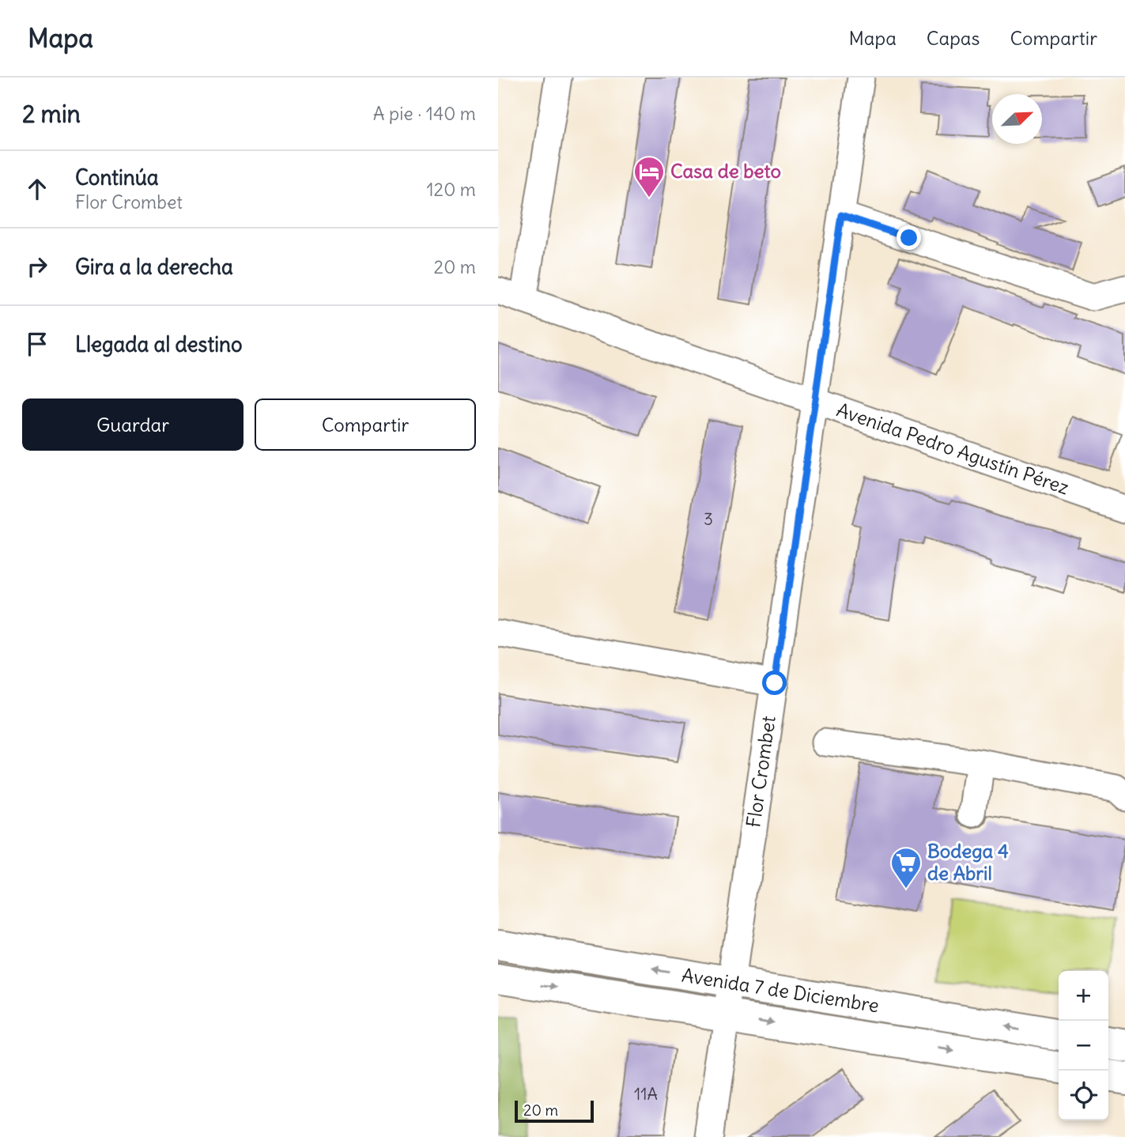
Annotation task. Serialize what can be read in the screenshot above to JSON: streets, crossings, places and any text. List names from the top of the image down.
{
  "streets": {
    "main road": ["Avenida 7 de Diciembre"],
    "street": ["Avenida Pedro Agustín Pérez", "Flor Crombet"]
  },
  "crossings": [
    ["Avenida Pedro Agustín Pérez", "Flor Crombet"],
    ["Flor Crombet", "Avenida 7 de Diciembre"]
  ],
  "places": {
    "hotel": ["Casa de beto"],
    "supermarket": ["Bodega 4 de Abril"]
  },
  "house_numbers": ["3", "11A"],
  "scale_bar": "20 m",
  "north": "top right",
  "page": {
    "header": "Mapa",
    "nav": ["Mapa", "Capas", "Compartir"],
    "heading": ["2 min", "A pie · 140 m"],
    "list": [
      ["Continúa", "Flor Crombet", "120 m"],
      ["Gira a la derecha", "20 m"],
      "Llegada al destino"
    ],
    "buttons": ["Guardar", "Compartir"],
    "map_buttons": ["+", "−"],
    "scale": "20 m"
  }
}
